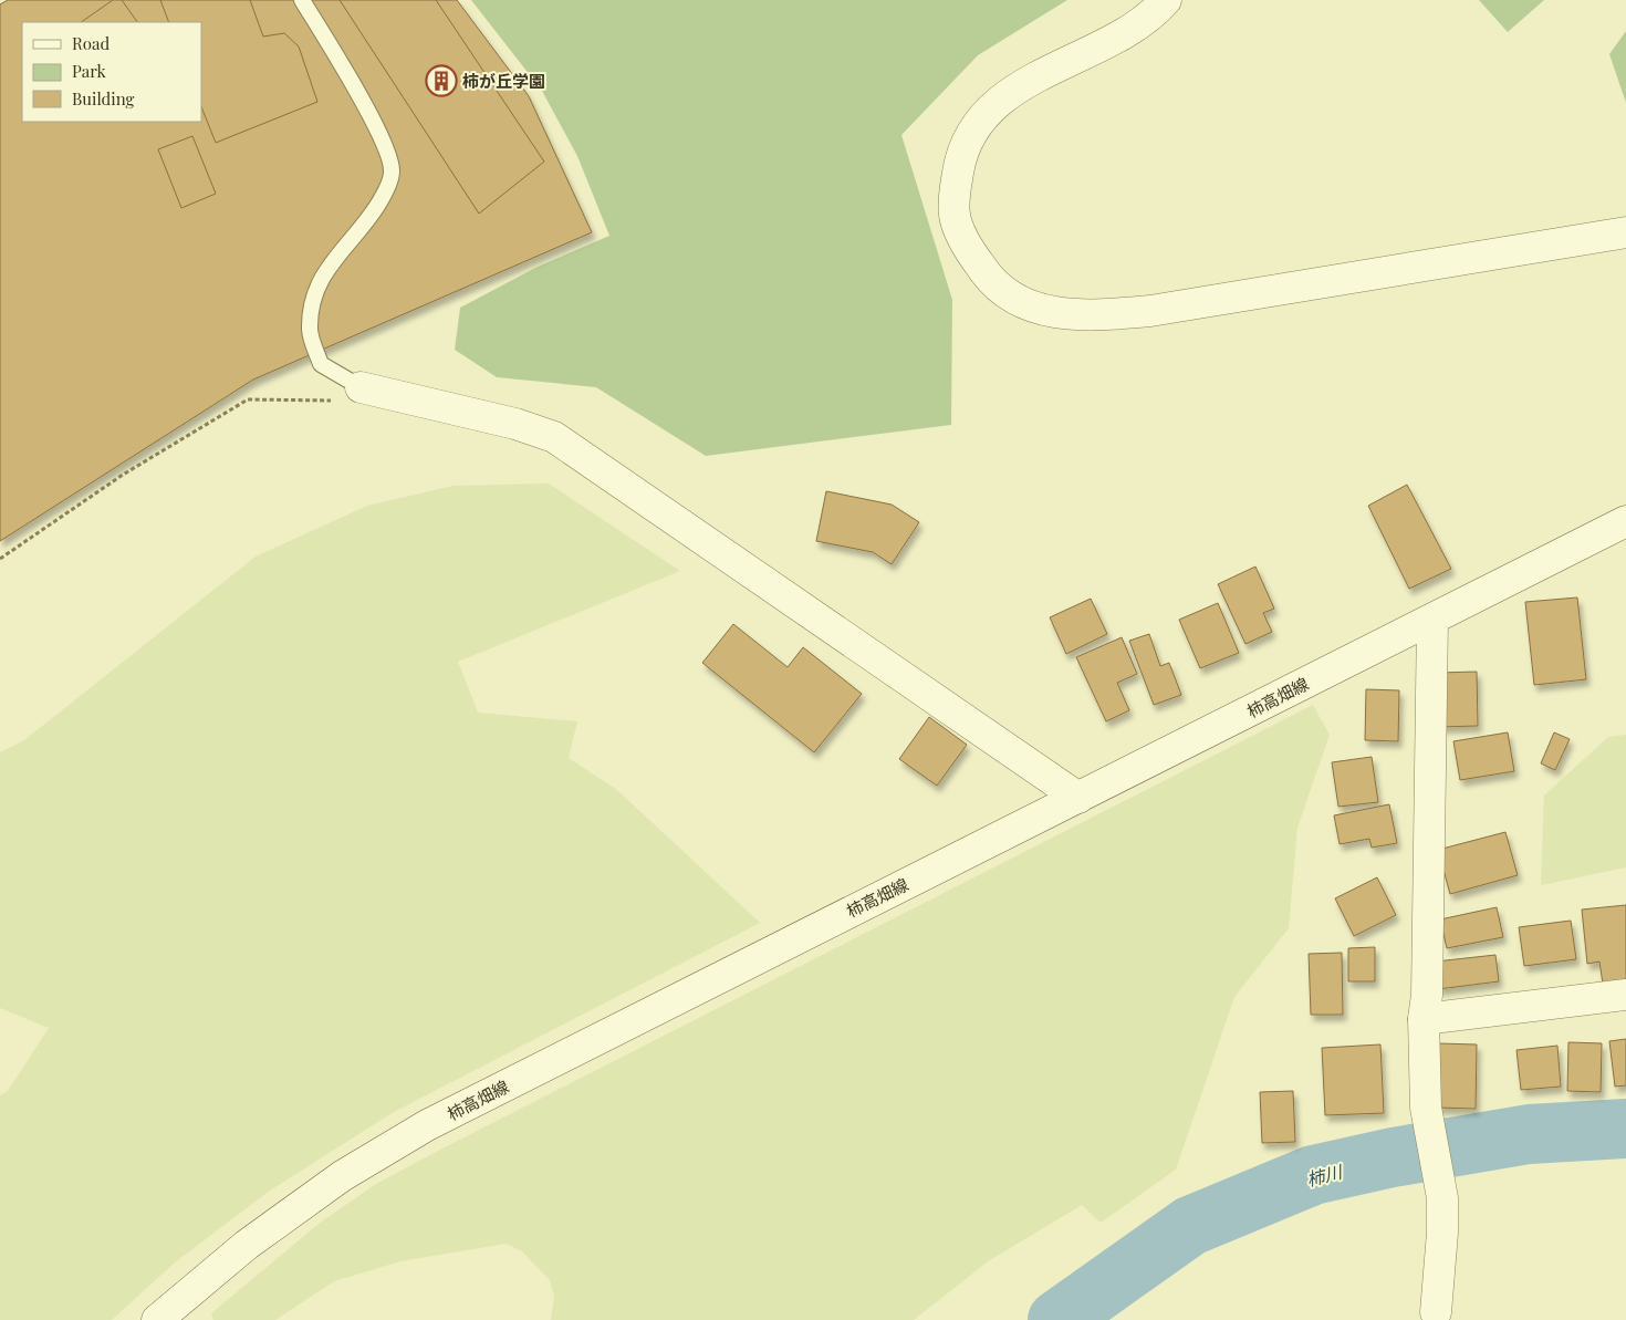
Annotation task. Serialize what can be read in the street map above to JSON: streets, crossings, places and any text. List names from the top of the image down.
{
  "streets": {
    "street": ["柿高畑線"]
  },
  "water": ["柿川"],
  "places": {
    "building": ["柿が丘学園"]
  },
  "legend": ["Road", "Park", "Building"]
}
